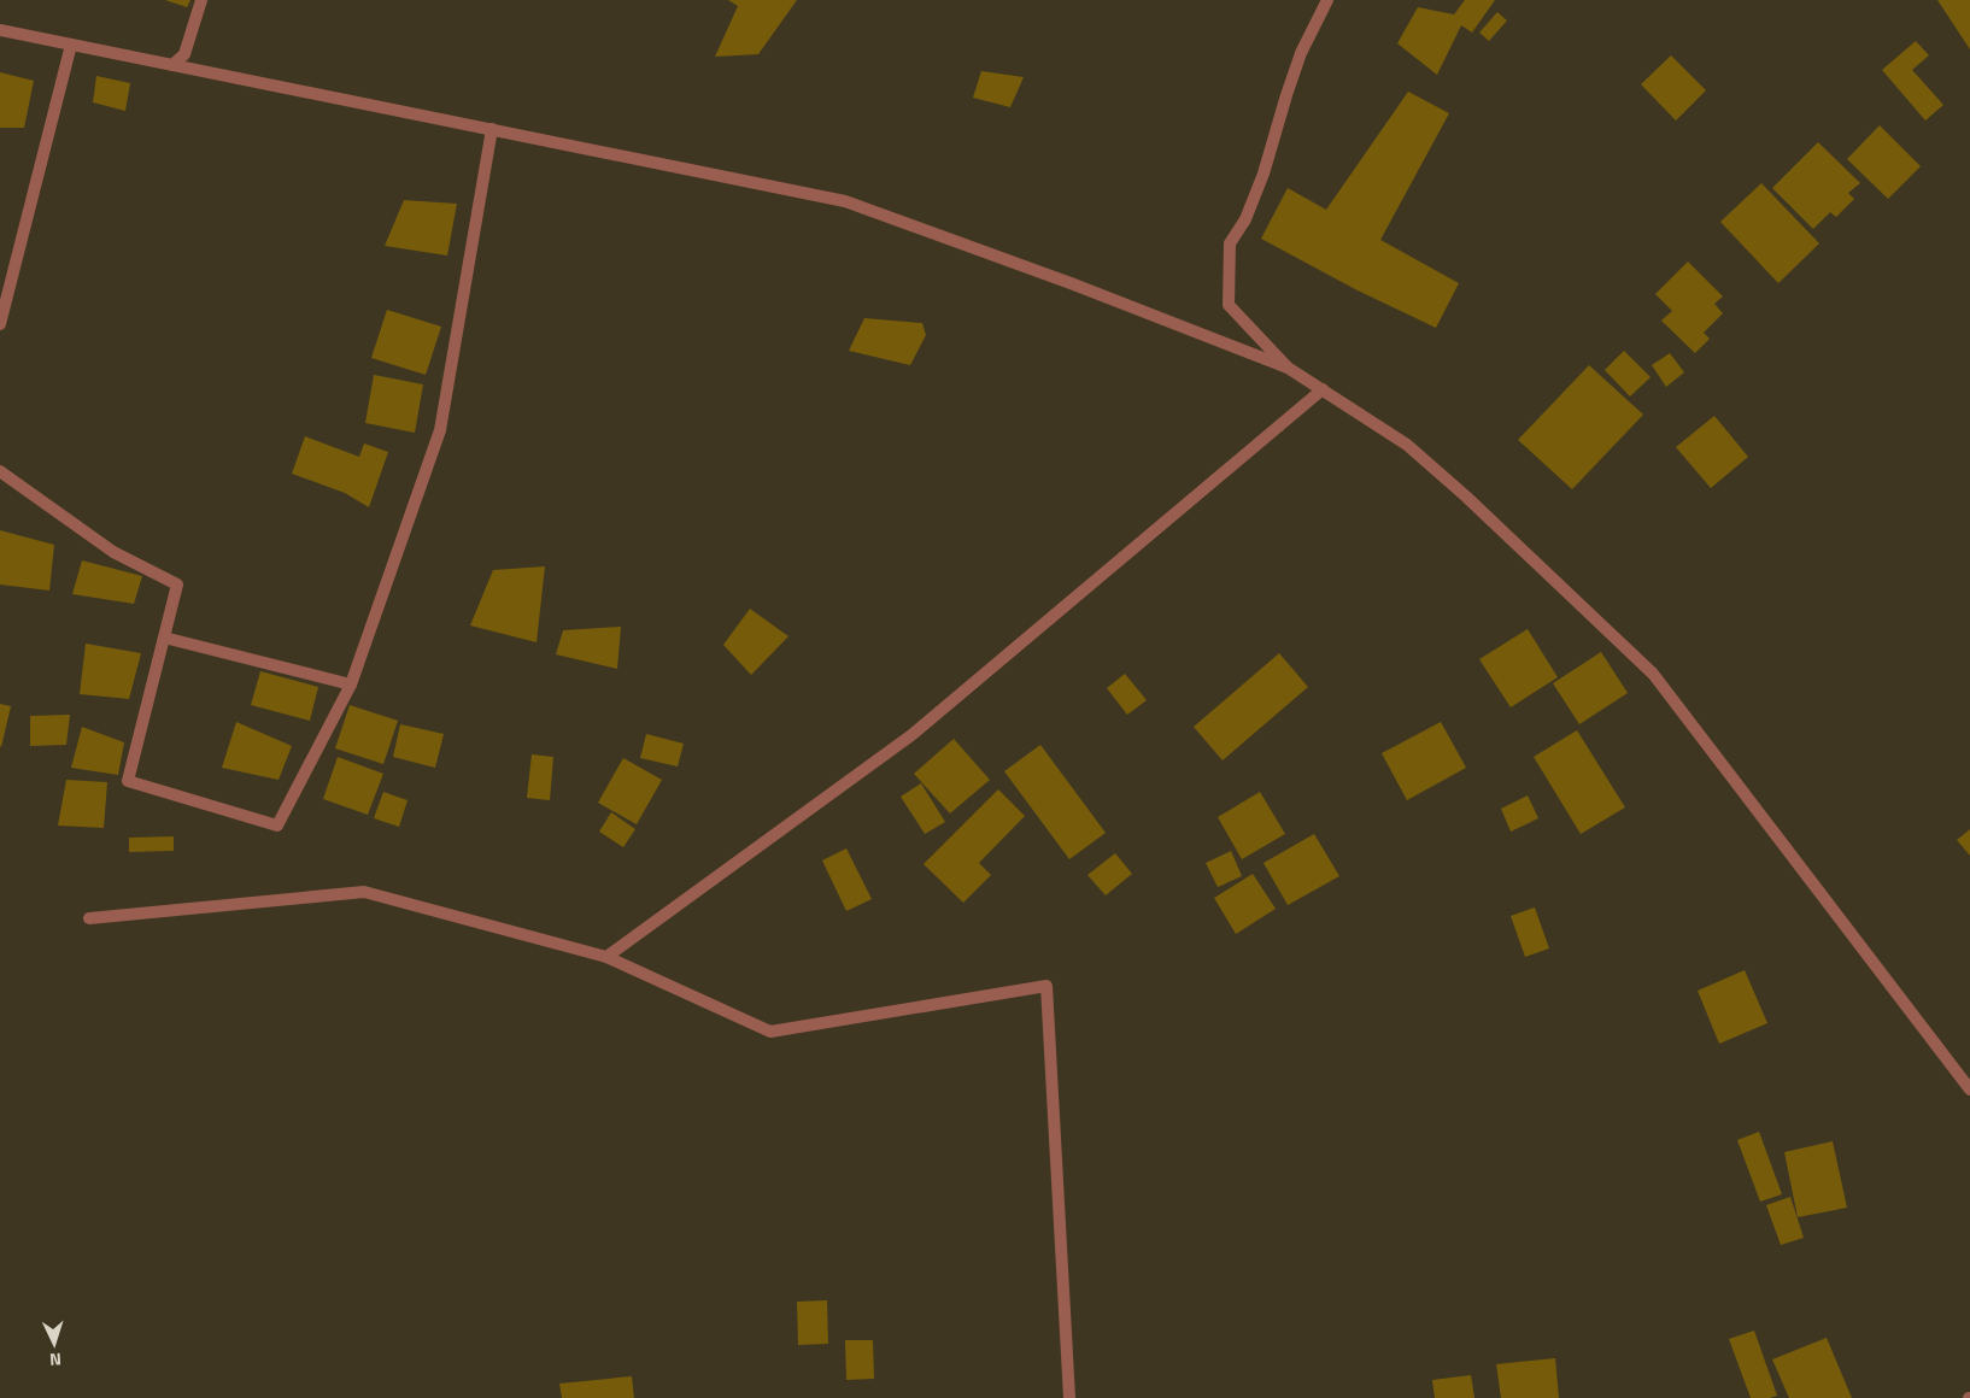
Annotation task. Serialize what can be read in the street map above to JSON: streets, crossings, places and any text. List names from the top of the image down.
{
  "north": "bottom"
}
